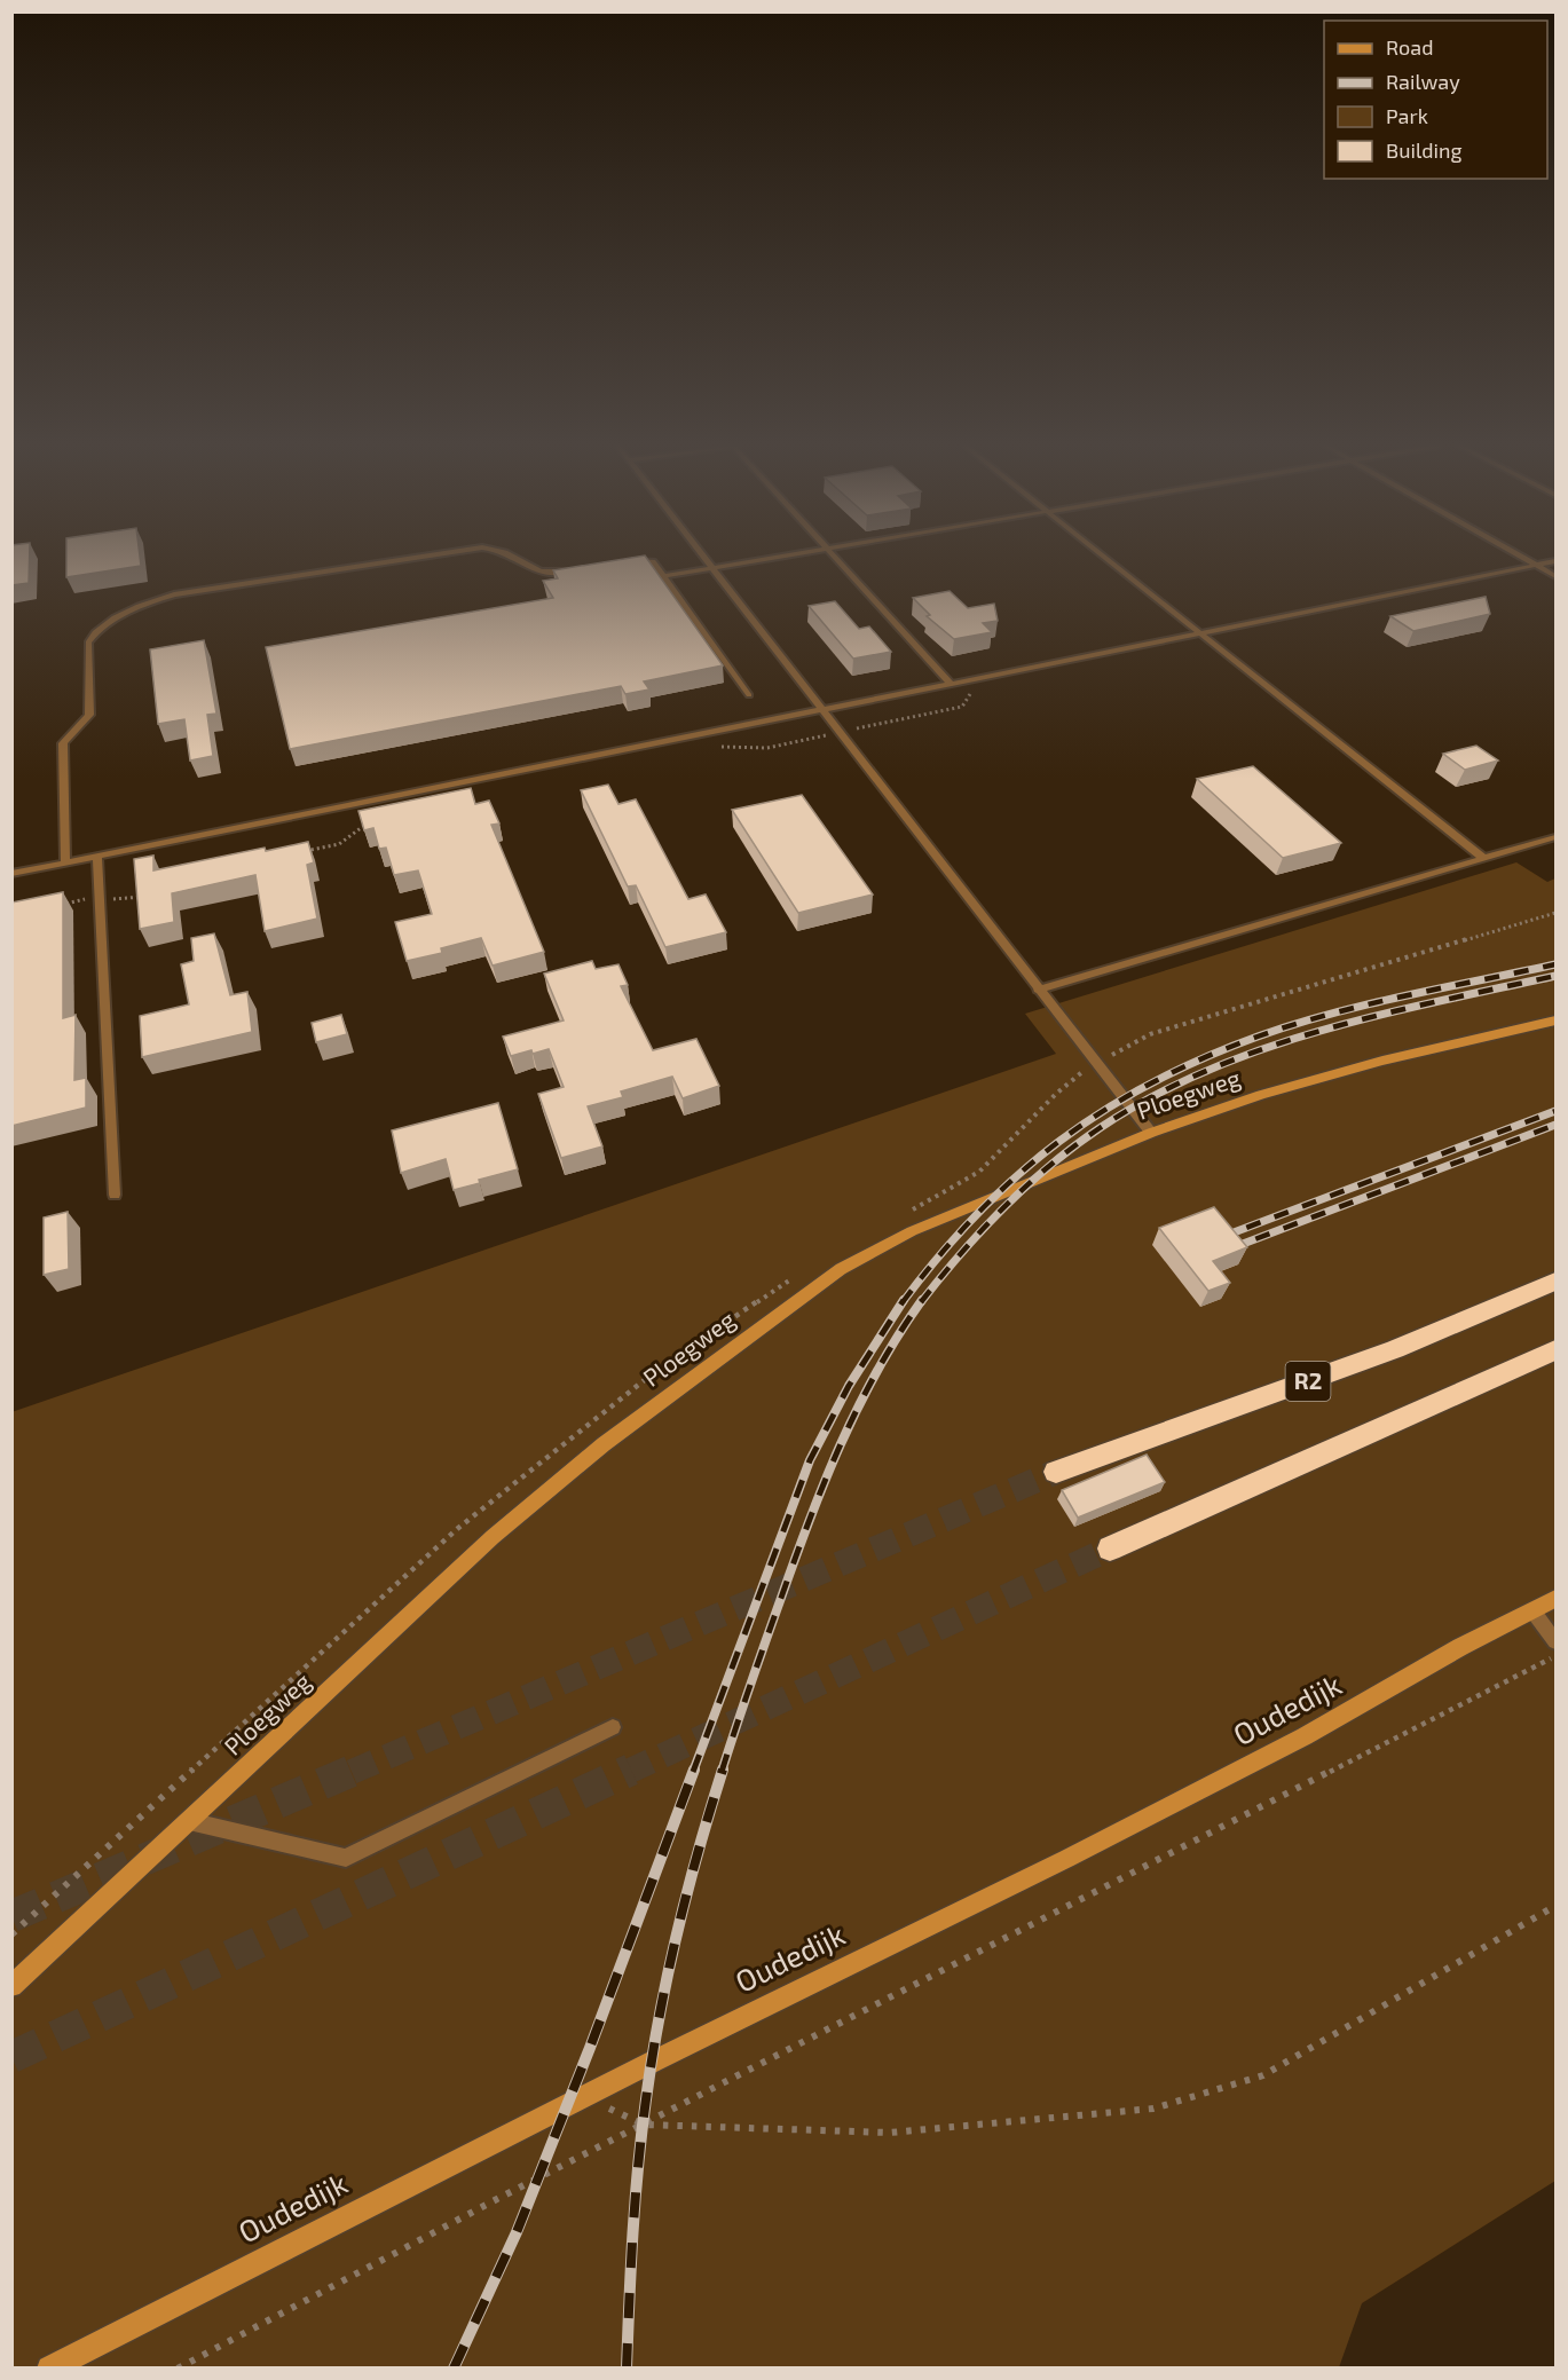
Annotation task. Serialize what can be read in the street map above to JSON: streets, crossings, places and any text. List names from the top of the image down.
{
  "streets": {
    "highway": ["R2"],
    "street": ["Ploegweg", "Oudedijk"]
  },
  "legend": [
    "Road",
    "Railway",
    "Park",
    "Building"
  ]
}
